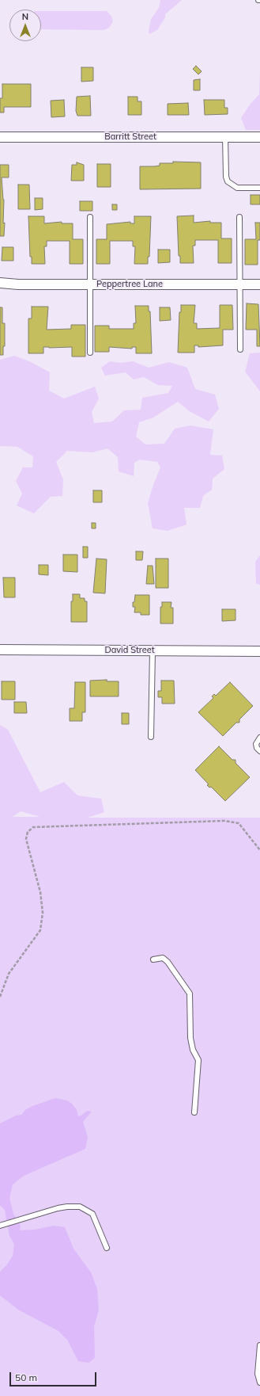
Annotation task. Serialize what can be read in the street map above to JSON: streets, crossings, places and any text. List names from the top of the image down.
{
  "streets": {
    "street": ["Barritt Street", "Peppertree Lane", "David Street"]
  },
  "scale_bar": "50 m",
  "north": "top"
}
